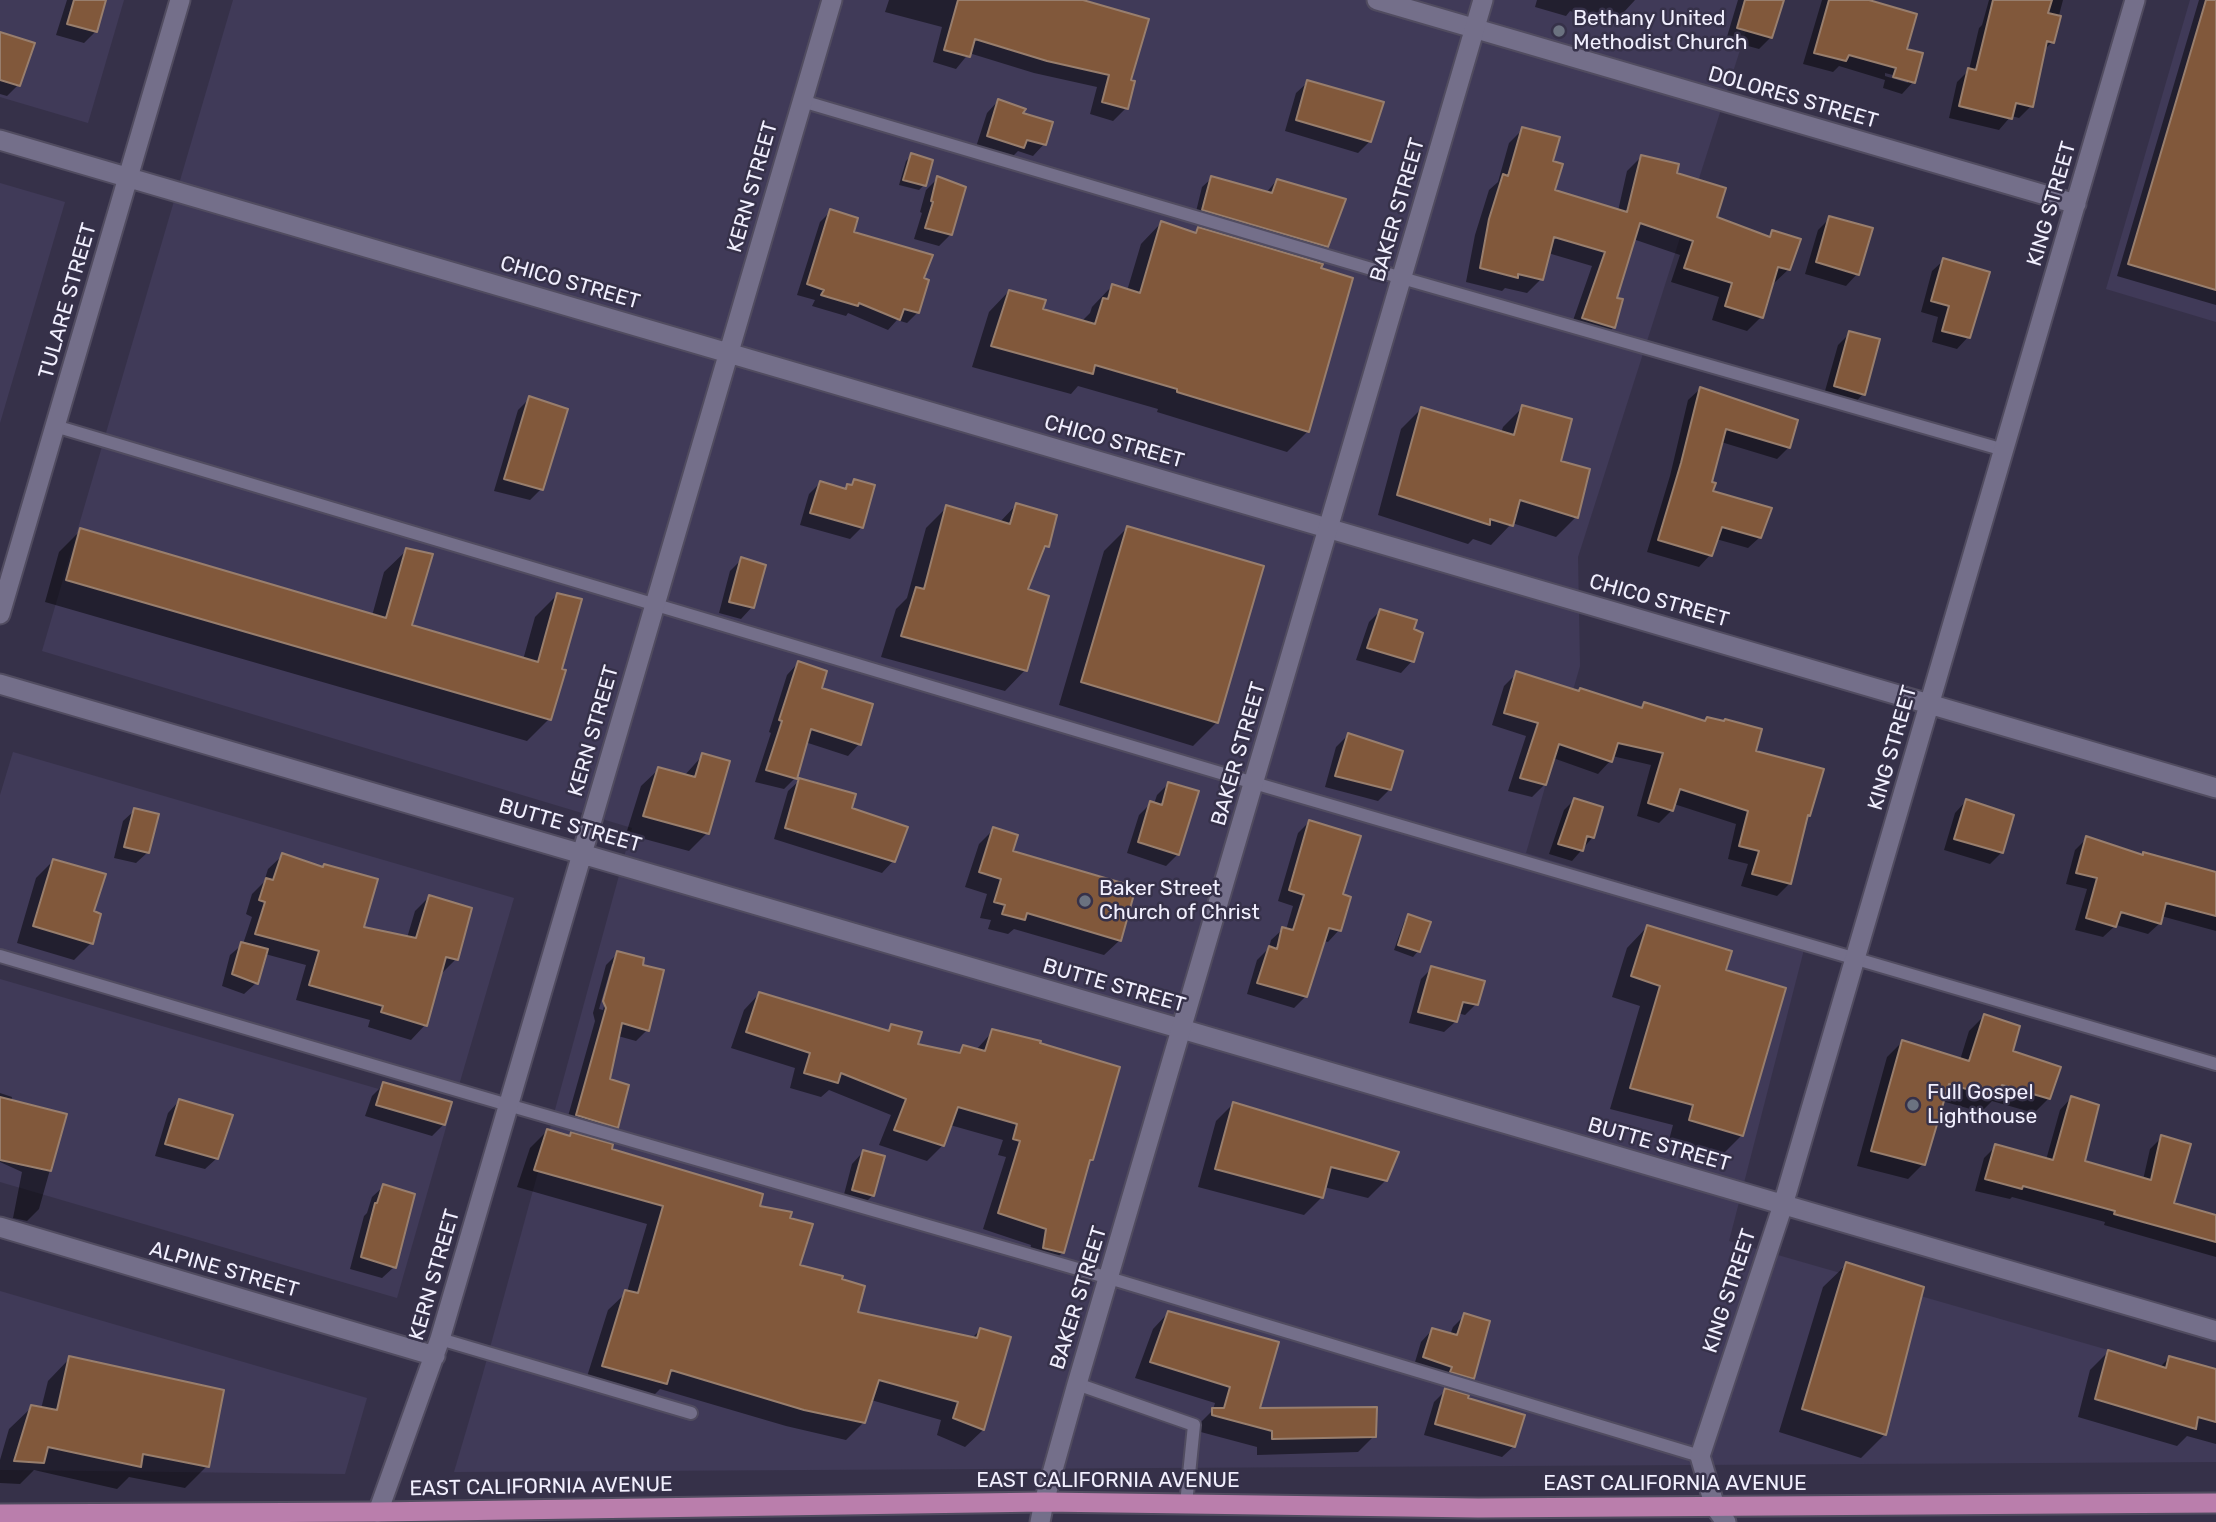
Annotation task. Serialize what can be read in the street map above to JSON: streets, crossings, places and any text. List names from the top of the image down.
{
  "streets": {
    "main road": ["EAST CALIFORNIA AVENUE"],
    "street": [
      "DOLORES STREET",
      "KERN STREET",
      "KING STREET",
      "BAKER STREET",
      "CHICO STREET",
      "TULARE STREET",
      "BUTTE STREET",
      "ALPINE STREET"
    ]
  },
  "crossings": [
    ["DOLORES STREET", "KING STREET"],
    ["DOLORES STREET", "BAKER STREET"],
    ["KERN STREET", "CHICO STREET"],
    ["KERN STREET", "BUTTE STREET"],
    ["KERN STREET", "ALPINE STREET"],
    ["KERN STREET", "EAST CALIFORNIA AVENUE"],
    ["KING STREET", "CHICO STREET"],
    ["KING STREET", "BUTTE STREET"],
    ["BAKER STREET", "CHICO STREET"],
    ["BAKER STREET", "BUTTE STREET"],
    ["BAKER STREET", "EAST CALIFORNIA AVENUE"],
    ["CHICO STREET", "TULARE STREET"]
  ],
  "places": ["Bethany United Methodist Church", "Baker Street Church of Christ", "Full Gospel Lighthouse"]
}
